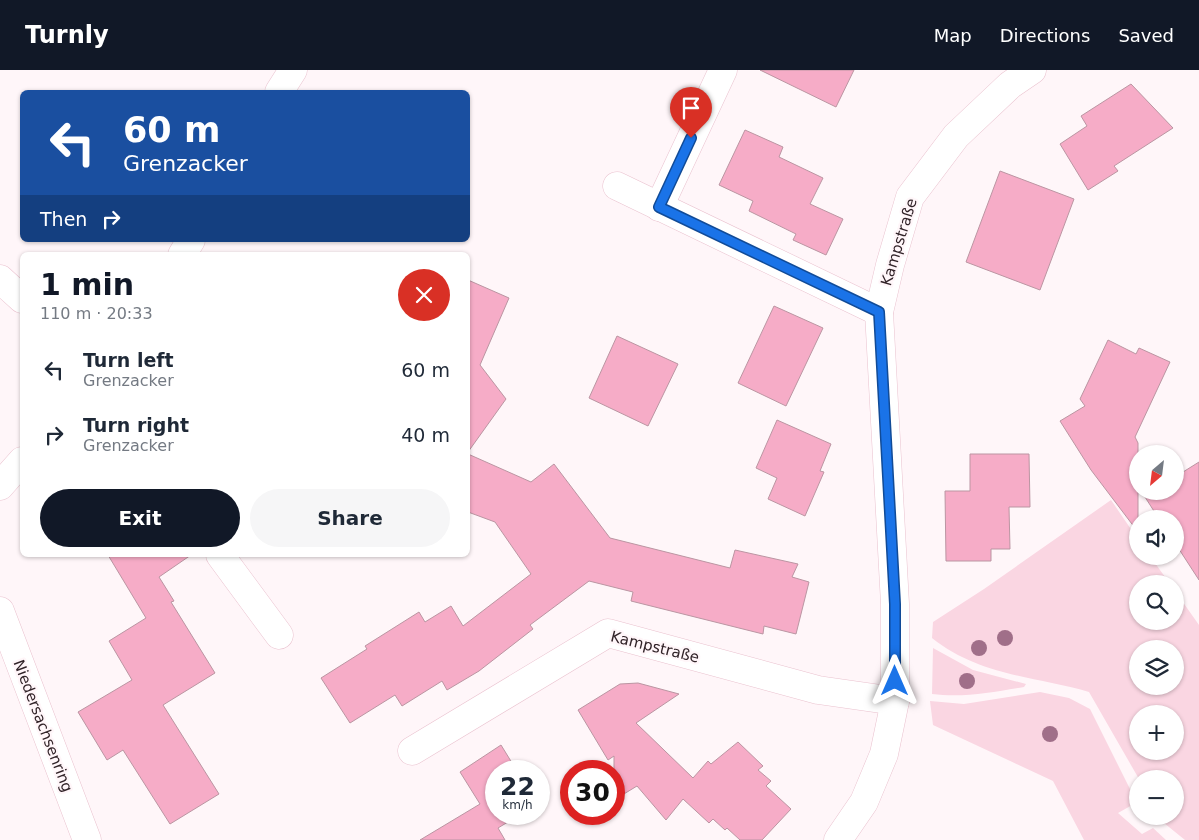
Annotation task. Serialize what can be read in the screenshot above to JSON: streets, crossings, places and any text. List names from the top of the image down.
{
  "streets": {
    "street": ["Kampstraße", "Niedersachsenring"]
  },
  "north": "bottom left",
  "page": {
    "header": "Turnly",
    "nav": ["Map", "Directions", "Saved"],
    "turn": ["60 m", "Grenzacker"],
    "then": "Then",
    "heading": ["1 min", "110 m · 20:33"],
    "list": [
      {
        "name": "Turn left",
        "note": "Grenzacker",
        "value": "60 m"
      },
      {
        "name": "Turn right",
        "note": "Grenzacker",
        "value": "40 m"
      }
    ],
    "map_buttons": ["+", "−"],
    "buttons": ["Exit", "Share"],
    "speed": "22 km/h",
    "limit": "30"
  }
}
